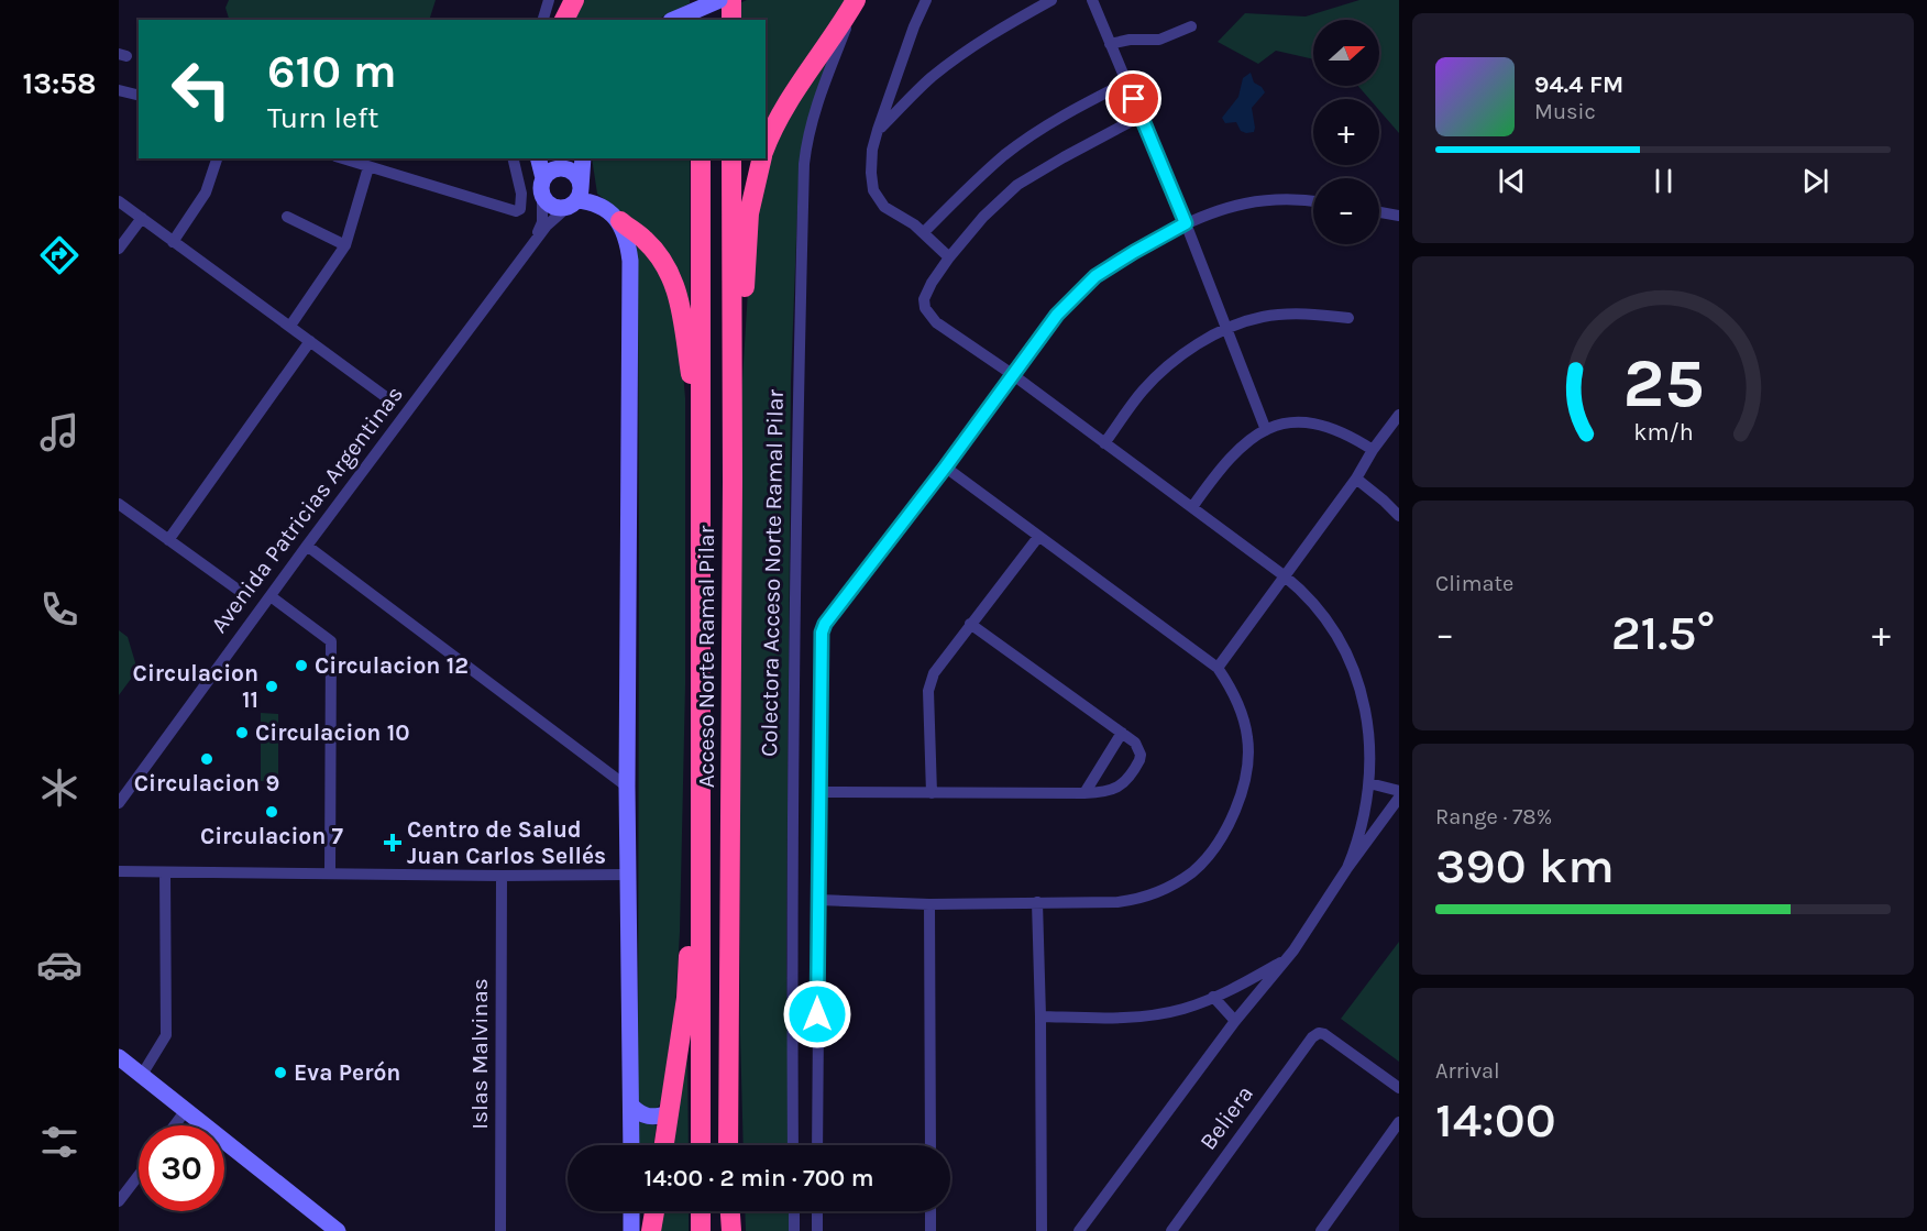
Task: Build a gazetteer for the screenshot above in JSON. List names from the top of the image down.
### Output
{
  "streets": {
    "highway": ["Acceso Norte Ramal Pilar"],
    "street": [
      "Avenida Patricias Argentinas",
      "Colectora Acceso Norte Ramal Pilar",
      "Islas Malvinas",
      "Beliera"
    ]
  },
  "places": {
    "other": [
      "Circulacion 12",
      "Circulacion 11",
      "Circulacion 10",
      "Circulacion 9",
      "Circulacion 7",
      "Eva Perón"
    ],
    "health": ["Centro de Salud Juan Carlos Sellés"]
  },
  "north": "right",
  "page": {
    "tabs": "13:58",
    "map_buttons": ["+", "−"],
    "turn": ["610 m", "Turn left"],
    "song": ["94.4 FM", "Music"],
    "tile": [
      "Climate",
      ["Range · 78%", "390 km"],
      ["Arrival", "14:00"]
    ],
    "heat": ["−", "21.5°", "+"],
    "limit": "30",
    "trip": "14:00 · 2 min · 700 m",
    "gauge": ["25", "km/h"]
  }
}
